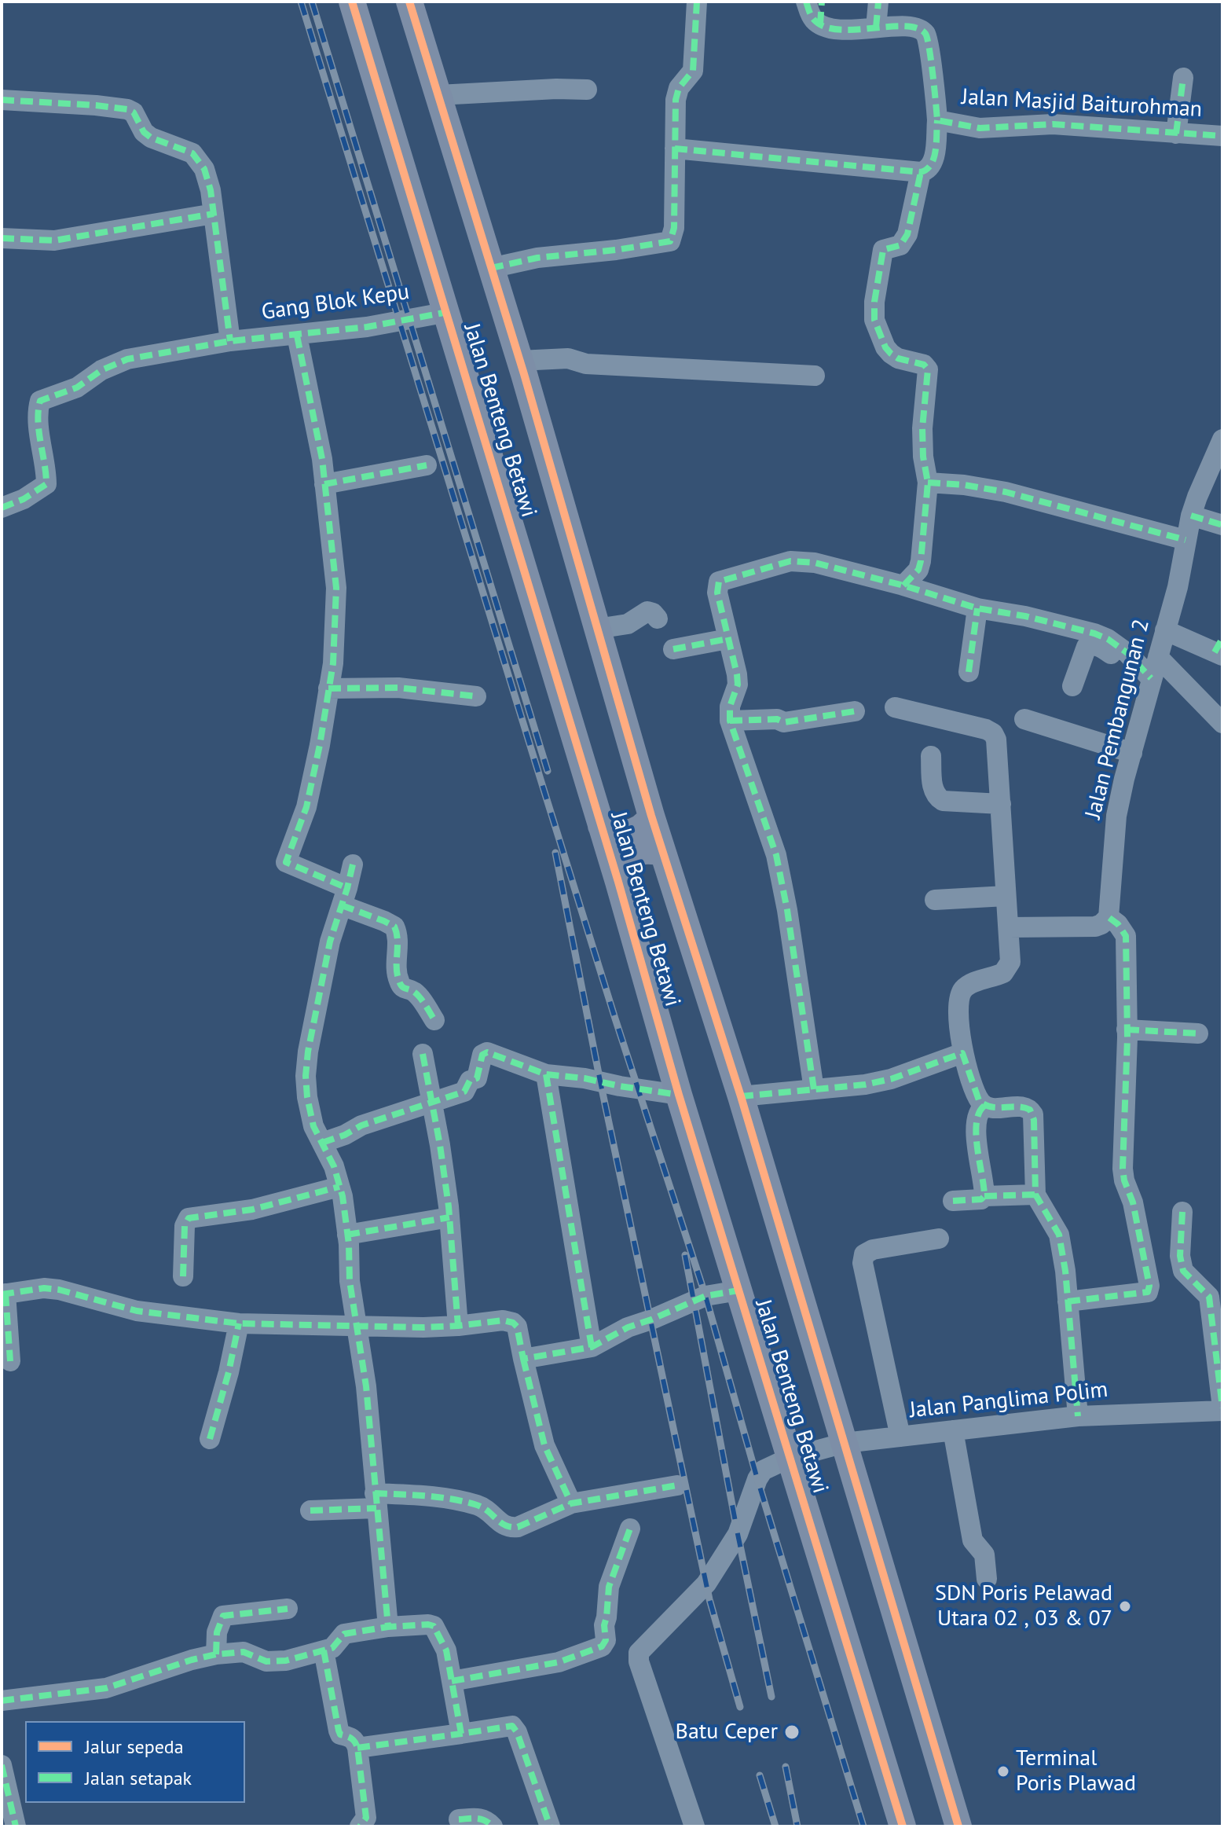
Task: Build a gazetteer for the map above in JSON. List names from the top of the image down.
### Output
{
  "streets": {
    "main road": ["Jalan Benteng Betawi"],
    "street": [
      "Jalan Masjid Baiturohman",
      "Gang Blok Kepu",
      "Jalan Pembangunan 2",
      "Jalan Panglima Polim"
    ]
  },
  "crossings": [
    ["Gang Blok Kepu", "Jalan Benteng Betawi"],
    ["Jalan Benteng Betawi", "Jalan Panglima Polim"]
  ],
  "places": ["SDN Poris Pelawad Utara 02 , 03 & 07", "Batu Ceper", "Terminal Poris Plawad"],
  "legend": ["Jalur sepeda", "Jalan setapak"]
}
